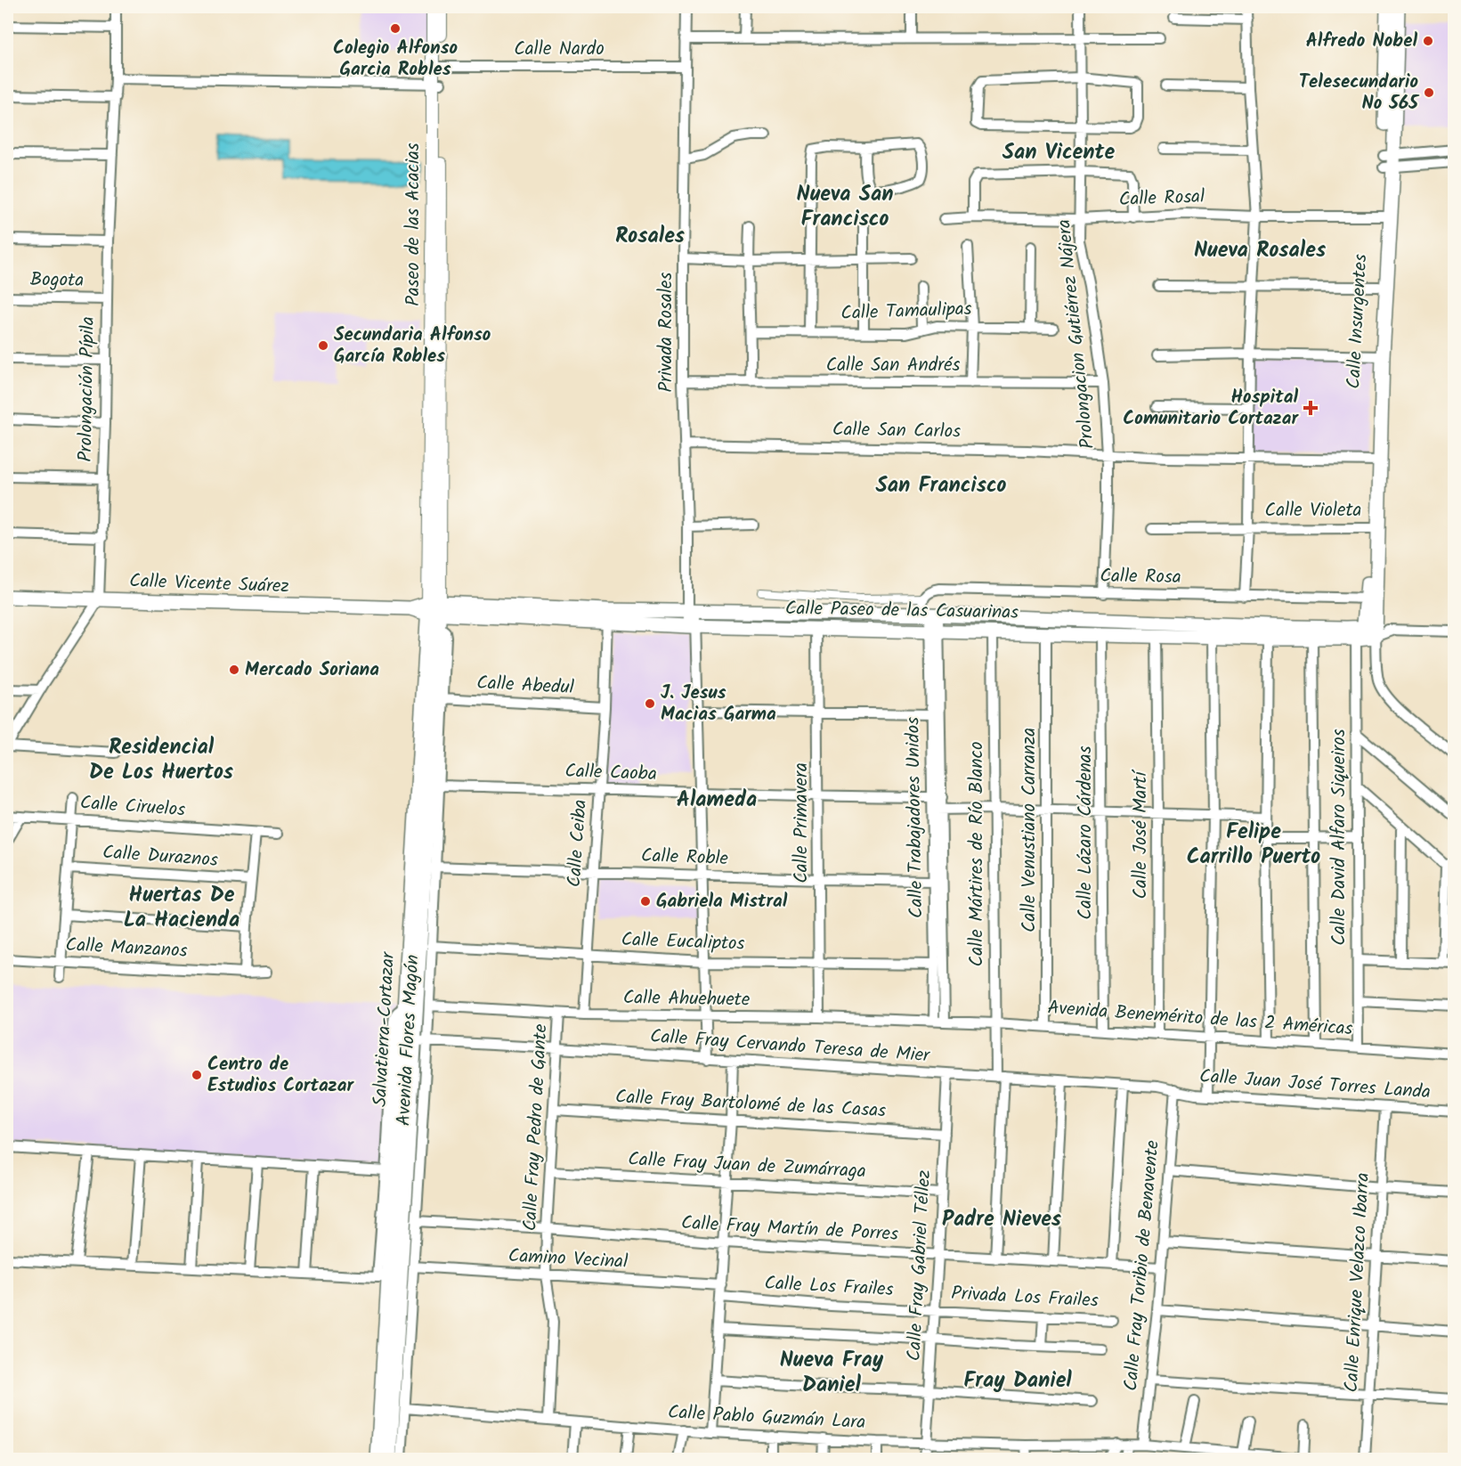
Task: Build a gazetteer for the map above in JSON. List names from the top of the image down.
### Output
{
  "streets": {
    "main road": [
      "Calle Insurgentes",
      "Calle Vicente Suárez",
      "Calle Paseo de las Casuarinas",
      "Salvatierra-Cortazar"
    ],
    "street": [
      "Calle Nardo",
      "Calle Rosal",
      "Paseo de las Acacias",
      "Bogota",
      "Calle Tamaulipas",
      "Privada Rosales",
      "Prolongacion Gutiérrez Nájera",
      "Calle San Andrés",
      "Prolongación Pípila",
      "Calle San Carlos",
      "Calle Violeta",
      "Calle Rosa",
      "Calle Abedul",
      "Calle Caoba",
      "Calle Ciruelos",
      "Calle Trabajadores Unidos",
      "Calle Primavera",
      "Calle Venustiano Carranza",
      "Calle Lázaro Cárdenas",
      "Calle José Martí",
      "Calle David Alfaro Siqueiros",
      "Calle Ceiba",
      "Calle Mártires de Río Blanco",
      "Calle Duraznos",
      "Calle Roble",
      "Calle Eucaliptos",
      "Calle Manzanos",
      "Calle Ahuehuete",
      "Avenida Benemérito de las 2 Américas",
      "Avenida Flores Magón",
      "Calle Fray Cervando Teresa de Mier",
      "Calle Juan José Torres Landa",
      "Calle Fray Bartolomé de las Casas",
      "Calle Fray Pedro de Gante",
      "Calle Fray Juan de Zumárraga",
      "Calle Fray Martín de Porres",
      "Camino Vecinal",
      "Calle Fray Gabriel Téllez",
      "Calle Fray Toribio de Benavente",
      "Calle Enrique Velazco Ibarra",
      "Calle Los Frailes",
      "Privada Los Frailes",
      "Calle Pablo Guzmán Lara"
    ]
  },
  "crossings": [
    ["Calle Nardo", "Paseo de las Acacias"],
    ["Calle Nardo", "Privada Rosales"],
    ["Calle Rosal", "Calle Insurgentes"],
    ["Calle Rosal", "Prolongacion Gutiérrez Nájera"],
    ["Paseo de las Acacias", "Calle Vicente Suárez"],
    ["Paseo de las Acacias", "Calle Paseo de las Casuarinas"],
    ["Paseo de las Acacias", "Salvatierra-Cortazar"],
    ["Paseo de las Acacias", "Avenida Flores Magón"],
    ["Bogota", "Prolongación Pípila"],
    ["Calle Insurgentes", "Calle San Carlos"],
    ["Calle Insurgentes", "Calle Violeta"],
    ["Calle Insurgentes", "Calle Rosa"],
    ["Calle Insurgentes", "Calle Paseo de las Casuarinas"],
    ["Calle Insurgentes", "Calle David Alfaro Siqueiros"],
    ["Privada Rosales", "Calle San Andrés"],
    ["Privada Rosales", "Calle San Carlos"],
    ["Privada Rosales", "Calle Paseo de las Casuarinas"],
    ["Privada Rosales", "Calle Caoba"],
    ["Privada Rosales", "Calle Roble"],
    ["Privada Rosales", "Calle Eucaliptos"],
    ["Privada Rosales", "Calle Ahuehuete"],
    ["Privada Rosales", "Calle Fray Cervando Teresa de Mier"],
    ["Prolongacion Gutiérrez Nájera", "Calle San Andrés"],
    ["Prolongacion Gutiérrez Nájera", "Calle San Carlos"],
    ["Prolongacion Gutiérrez Nájera", "Calle Rosa"],
    ["Prolongación Pípila", "Calle Vicente Suárez"],
    ["Calle Rosa", "Calle Paseo de las Casuarinas"],
    ["Calle Rosa", "Calle Trabajadores Unidos"],
    ["Calle Vicente Suárez", "Calle Paseo de las Casuarinas"],
    ["Calle Vicente Suárez", "Salvatierra-Cortazar"],
    ["Calle Vicente Suárez", "Avenida Flores Magón"],
    ["Calle Paseo de las Casuarinas", "Calle Trabajadores Unidos"],
    ["Calle Paseo de las Casuarinas", "Calle Primavera"],
    ["Calle Paseo de las Casuarinas", "Calle Venustiano Carranza"],
    ["Calle Paseo de las Casuarinas", "Calle Lázaro Cárdenas"],
    ["Calle Paseo de las Casuarinas", "Calle José Martí"],
    ["Calle Paseo de las Casuarinas", "Calle David Alfaro Siqueiros"],
    ["Calle Paseo de las Casuarinas", "Calle Ceiba"],
    ["Calle Paseo de las Casuarinas", "Calle Mártires de Río Blanco"],
    ["Calle Paseo de las Casuarinas", "Salvatierra-Cortazar"],
    ["Calle Paseo de las Casuarinas", "Avenida Flores Magón"],
    ["Calle Abedul", "Calle Ceiba"],
    ["Calle Abedul", "Avenida Flores Magón"],
    ["Calle Caoba", "Calle Trabajadores Unidos"],
    ["Calle Caoba", "Calle Primavera"],
    ["Calle Caoba", "Calle Ceiba"],
    ["Calle Caoba", "Avenida Flores Magón"],
    ["Calle Trabajadores Unidos", "Calle Roble"],
    ["Calle Trabajadores Unidos", "Calle Eucaliptos"],
    ["Calle Trabajadores Unidos", "Calle Ahuehuete"],
    ["Calle Trabajadores Unidos", "Avenida Benemérito de las 2 Américas"],
    ["Calle Primavera", "Calle Roble"],
    ["Calle Primavera", "Calle Eucaliptos"],
    ["Calle Primavera", "Calle Ahuehuete"],
    ["Calle Venustiano Carranza", "Avenida Benemérito de las 2 Américas"],
    ["Calle Lázaro Cárdenas", "Avenida Benemérito de las 2 Américas"],
    ["Calle José Martí", "Avenida Benemérito de las 2 Américas"],
    ["Calle David Alfaro Siqueiros", "Avenida Benemérito de las 2 Américas"],
    ["Calle Ceiba", "Calle Roble"],
    ["Calle Ceiba", "Calle Eucaliptos"],
    ["Calle Ceiba", "Calle Ahuehuete"],
    ["Calle Mártires de Río Blanco", "Avenida Benemérito de las 2 Américas"],
    ["Calle Mártires de Río Blanco", "Calle Fray Cervando Teresa de Mier"],
    ["Calle Mártires de Río Blanco", "Calle Fray Martín de Porres"],
    ["Calle Roble", "Avenida Flores Magón"],
    ["Calle Eucaliptos", "Avenida Flores Magón"],
    ["Calle Ahuehuete", "Avenida Benemérito de las 2 Américas"],
    ["Calle Ahuehuete", "Salvatierra-Cortazar"],
    ["Calle Ahuehuete", "Avenida Flores Magón"],
    ["Calle Ahuehuete", "Calle Fray Pedro de Gante"],
    ["Salvatierra-Cortazar", "Avenida Flores Magón"],
    ["Salvatierra-Cortazar", "Calle Fray Cervando Teresa de Mier"],
    ["Avenida Flores Magón", "Calle Fray Cervando Teresa de Mier"],
    ["Avenida Flores Magón", "Calle Fray Martín de Porres"],
    ["Avenida Flores Magón", "Camino Vecinal"],
    ["Avenida Flores Magón", "Calle Pablo Guzmán Lara"],
    ["Calle Fray Cervando Teresa de Mier", "Calle Juan José Torres Landa"],
    ["Calle Fray Cervando Teresa de Mier", "Calle Fray Pedro de Gante"],
    ["Calle Fray Cervando Teresa de Mier", "Calle Fray Gabriel Téllez"],
    ["Calle Fray Cervando Teresa de Mier", "Calle Fray Toribio de Benavente"],
    ["Calle Juan José Torres Landa", "Calle Fray Toribio de Benavente"],
    ["Calle Juan José Torres Landa", "Calle Enrique Velazco Ibarra"],
    ["Calle Fray Bartolomé de las Casas", "Calle Fray Pedro de Gante"],
    ["Calle Fray Bartolomé de las Casas", "Calle Fray Gabriel Téllez"],
    ["Calle Fray Pedro de Gante", "Calle Fray Juan de Zumárraga"],
    ["Calle Fray Pedro de Gante", "Calle Fray Martín de Porres"],
    ["Calle Fray Pedro de Gante", "Camino Vecinal"],
    ["Calle Fray Pedro de Gante", "Calle Pablo Guzmán Lara"],
    ["Calle Fray Juan de Zumárraga", "Calle Fray Gabriel Téllez"],
    ["Calle Fray Martín de Porres", "Calle Fray Gabriel Téllez"],
    ["Calle Fray Martín de Porres", "Calle Fray Toribio de Benavente"],
    ["Calle Fray Gabriel Téllez", "Calle Los Frailes"],
    ["Calle Fray Gabriel Téllez", "Privada Los Frailes"],
    ["Calle Fray Gabriel Téllez", "Calle Pablo Guzmán Lara"],
    ["Calle Fray Toribio de Benavente", "Calle Pablo Guzmán Lara"],
    ["Calle Los Frailes", "Privada Los Frailes"]
  ],
  "districts": [
    "San Vicente",
    "Nueva San Francisco",
    "Rosales",
    "Nueva Rosales",
    "San Francisco",
    "Residencial De Los Huertos",
    "Alameda",
    "Felipe Carrillo Puerto",
    "Huertas De La Hacienda",
    "Padre Nieves",
    "Nueva Fray Daniel",
    "Fray Daniel"
  ],
  "places": {
    "other": [
      "Colegio Alfonso Garcia Robles",
      "Alfredo Nobel",
      "Telesecundario No 565",
      "Secundaria Alfonso García Robles",
      "Mercado Soriana",
      "J. Jesus Macias Garma",
      "Gabriela Mistral",
      "Centro de Estudios Cortazar"
    ],
    "health": ["Hospital Comunitario Cortazar"]
  }
}
